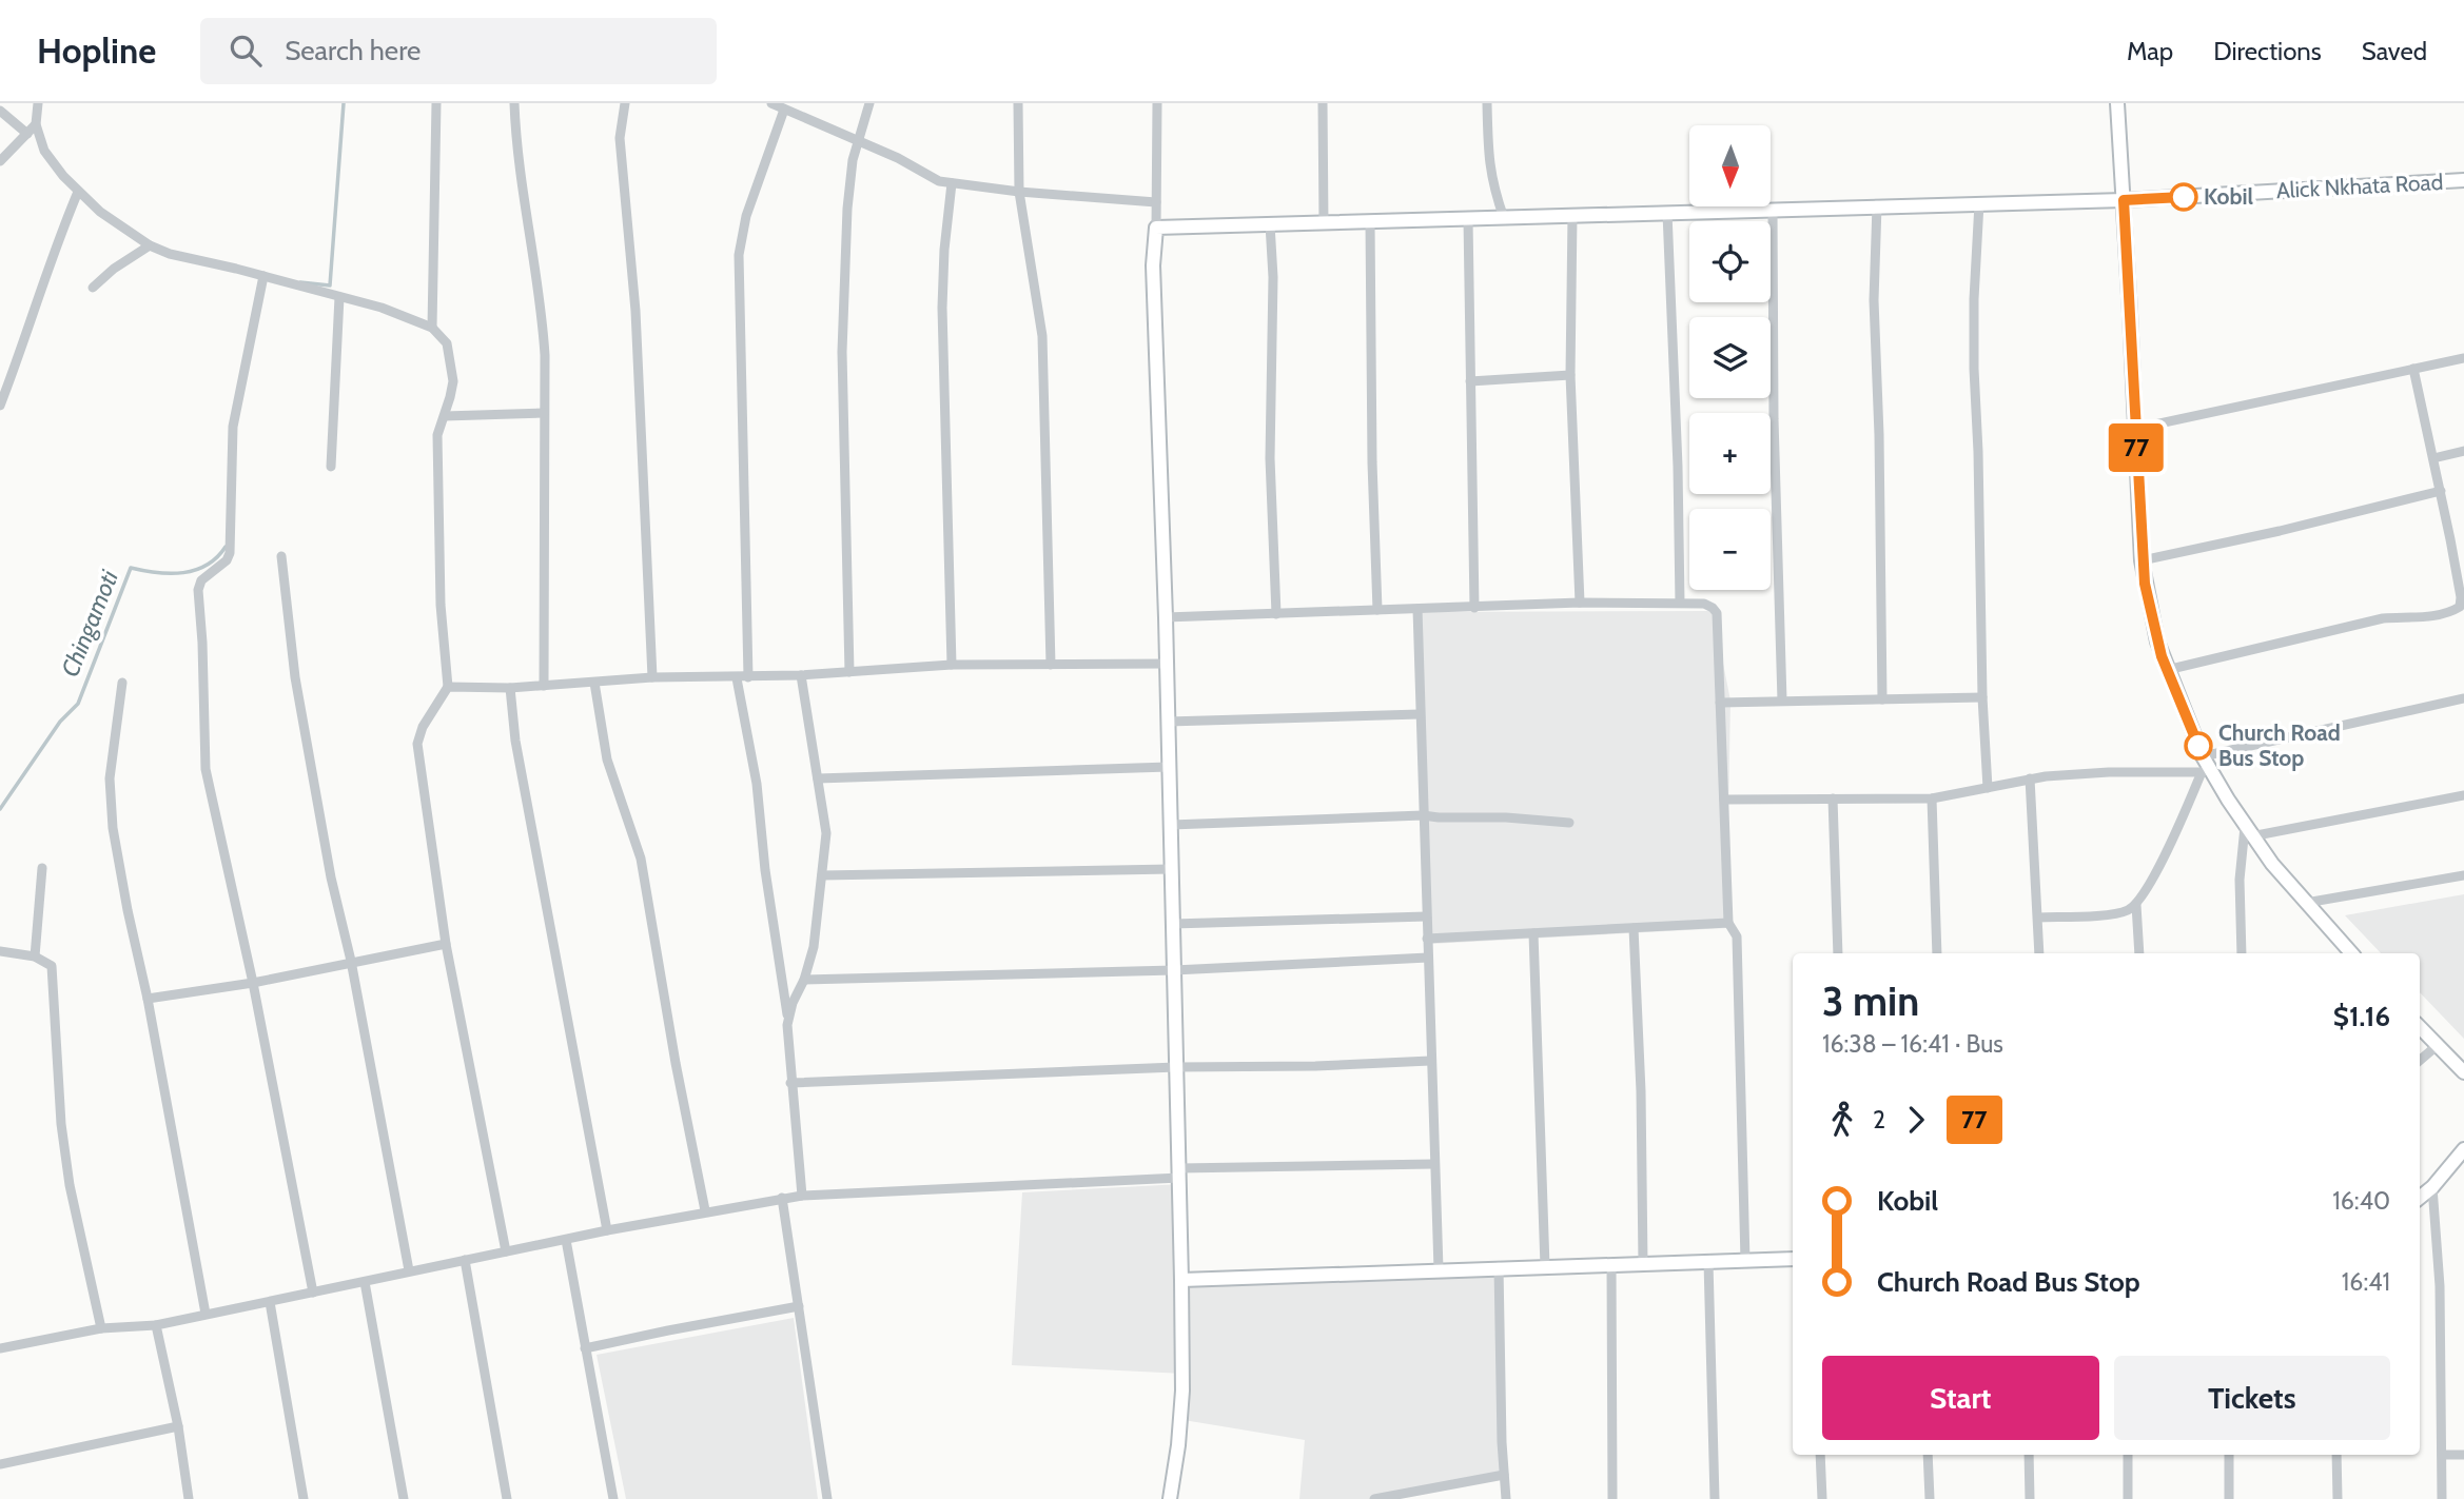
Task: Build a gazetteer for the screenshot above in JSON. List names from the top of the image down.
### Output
{
  "streets": {
    "main road": ["Alick Nkhata Road"]
  },
  "water": ["Chingamoti"],
  "places": ["Kobil", "Church Road Bus Stop"],
  "lines": ["bus line 77"],
  "north": "bottom",
  "page": {
    "header": "Hopline",
    "search": "Search here",
    "nav": ["Map", "Directions", "Saved"],
    "on_map": "77",
    "map_buttons": ["+", "−"],
    "heading": ["3 min", "16:38 – 16:41 · Bus", "$1.16"],
    "legs": ["2", "77"],
    "list": [
      {
        "name": "Kobil",
        "value": "16:40"
      },
      {
        "name": "Church Road Bus Stop",
        "value": "16:41"
      }
    ],
    "buttons": ["Start", "Tickets"]
  }
}
